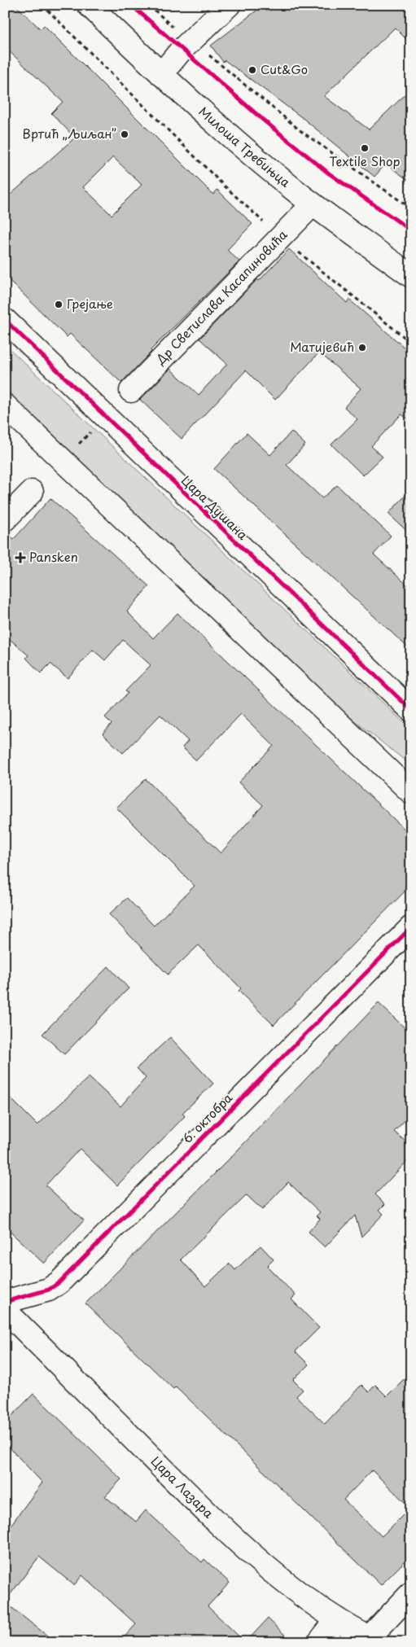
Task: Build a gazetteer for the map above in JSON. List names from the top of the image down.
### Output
{
  "streets": {
    "street": [
      "Милоша Требињца",
      "Др Светислава Касапиновића",
      "Цара Душана",
      "6. октобра",
      "Цара Лазара"
    ]
  },
  "crossings": [
    ["Милоша Требињца", "Др Светислава Касапиновића"]
  ],
  "places": {
    "other": [
      "Cut&Go",
      "Вртић „Љиљан”",
      "Textile Shop",
      "Грејање",
      "Матијевић"
    ],
    "health": ["Pansken"]
  }
}
